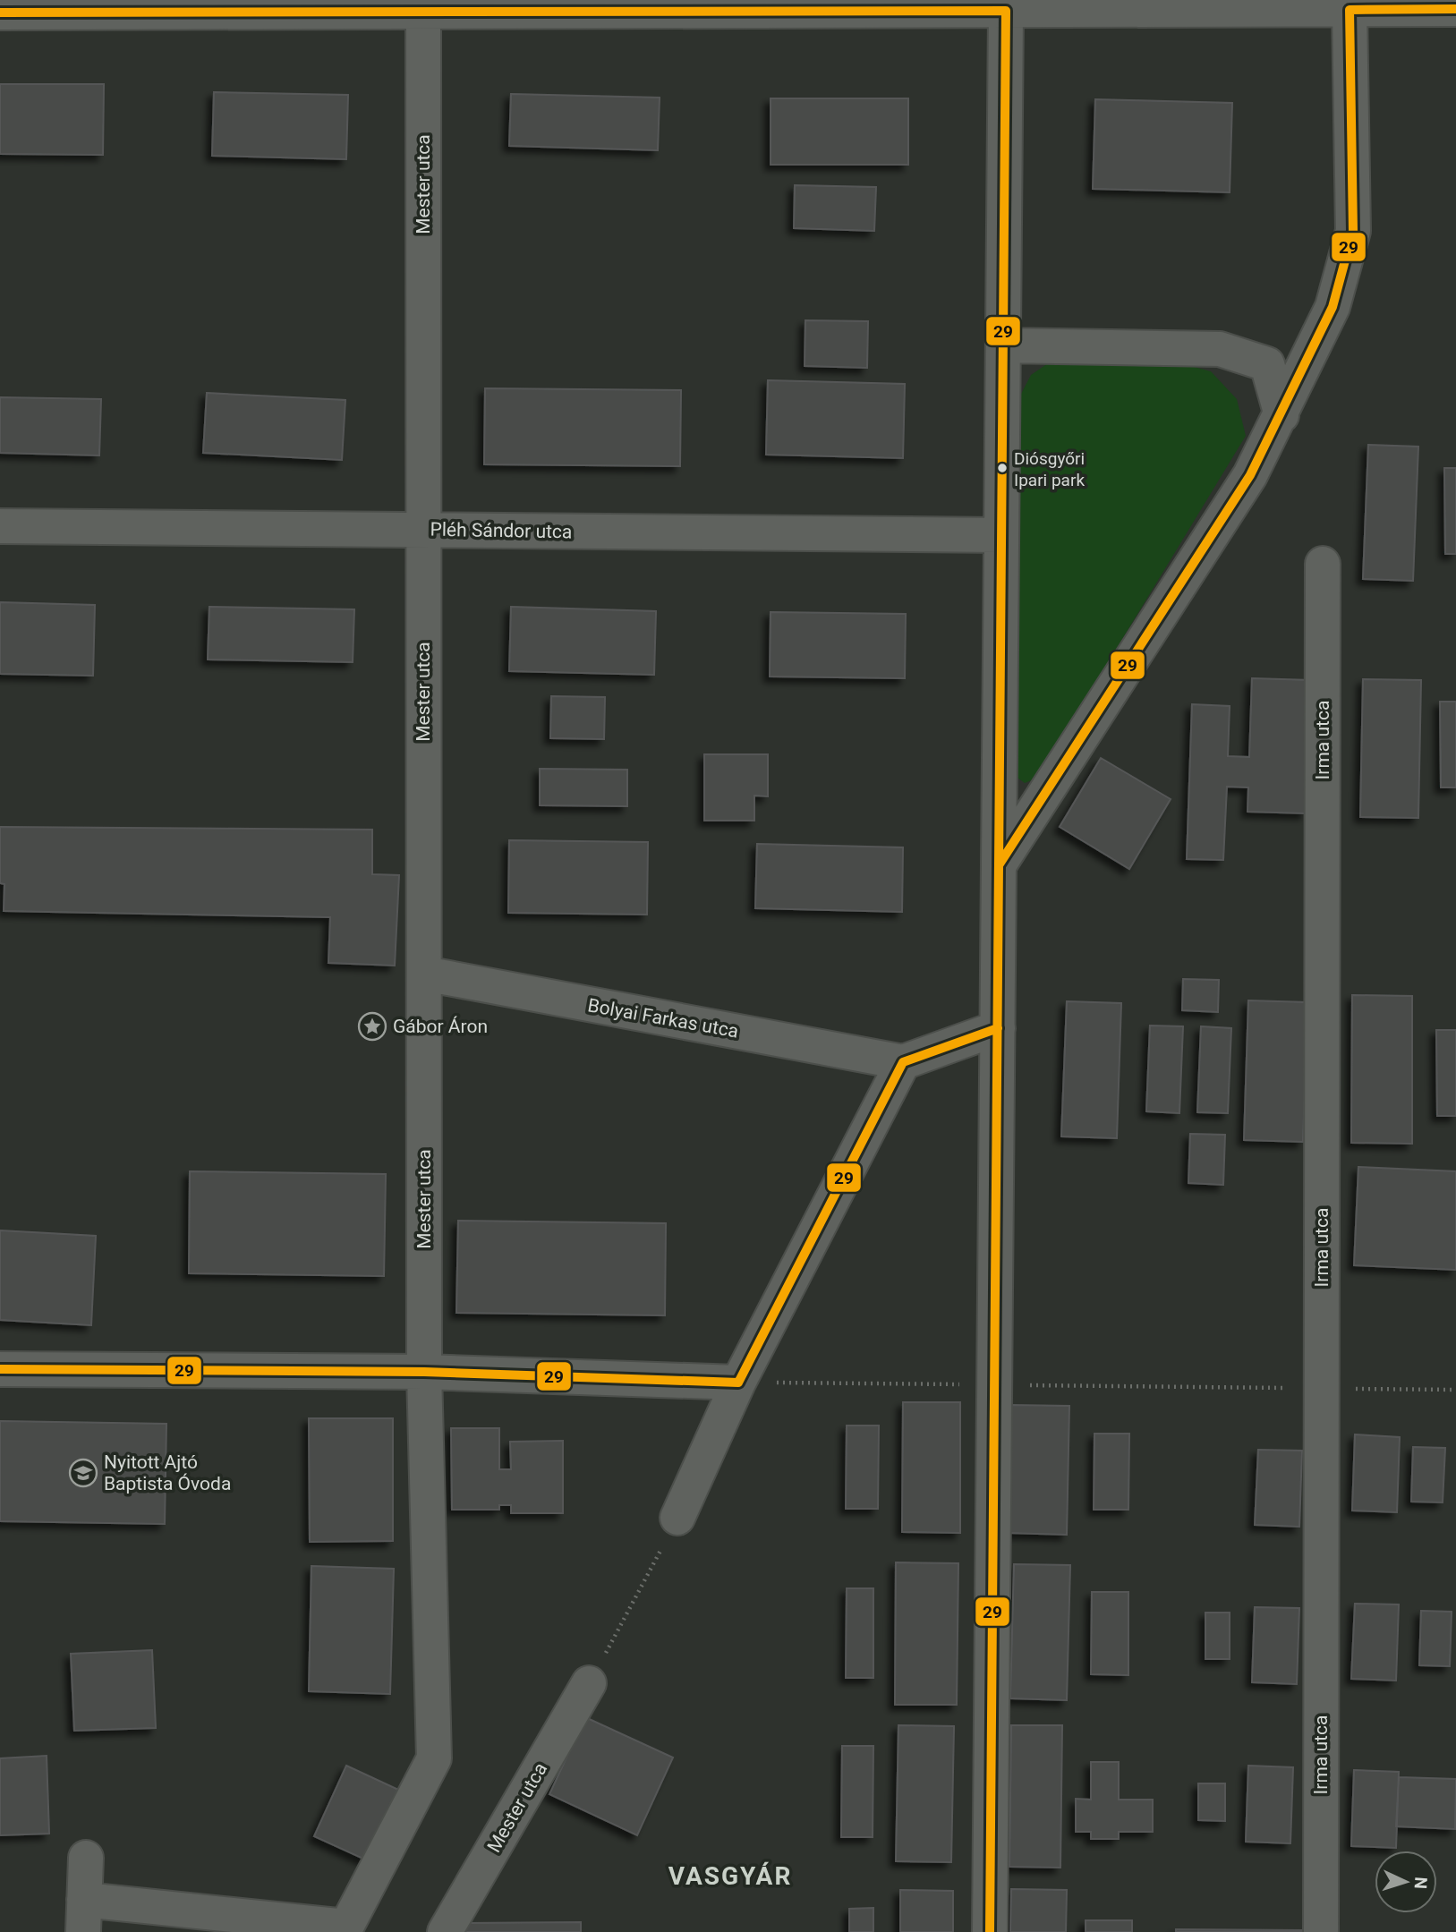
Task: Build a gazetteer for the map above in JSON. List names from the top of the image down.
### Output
{
  "streets": {
    "street": [
      "Mester utca",
      "Pléh Sándor utca",
      "Irma utca",
      "Bolyai Farkas utca"
    ]
  },
  "crossings": [
    ["Mester utca", "Pléh Sándor utca"],
    ["Mester utca", "Bolyai Farkas utca"]
  ],
  "districts": ["VASGYÁR"],
  "places": {
    "other": ["Diósgyőri Ipari park"],
    "place": ["Gábor Áron"],
    "school or university": ["Nyitott Ajtó Baptista Óvoda"]
  },
  "lines": ["transit line 29"],
  "north": "right"
}
